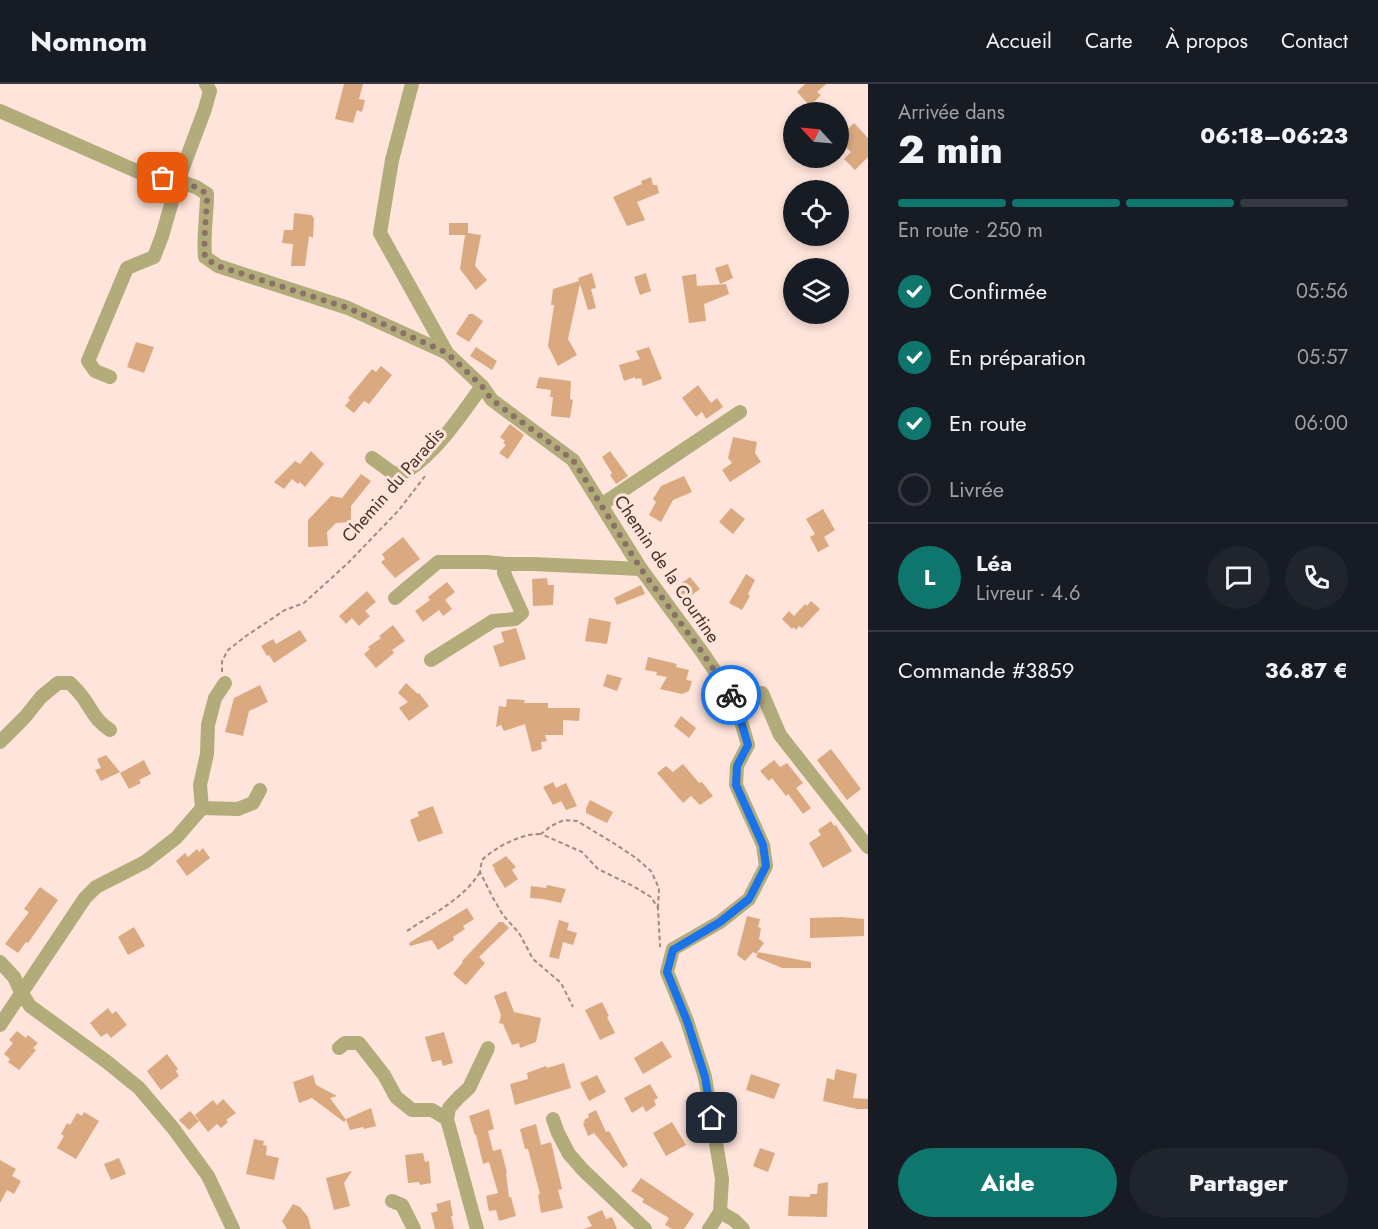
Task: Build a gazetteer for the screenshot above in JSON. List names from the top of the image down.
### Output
{
  "streets": {
    "street": ["Chemin de la Courtine"],
    "path": ["Chemin du Paradis"]
  },
  "north": "top left",
  "page": {
    "header": "Nomnom",
    "nav": [
      "Accueil",
      "Carte",
      "À propos",
      "Contact"
    ],
    "heading": ["2 min", "Arrivée dans", "06:18–06:23"],
    "panel": [
      "Léa",
      "Livreur · 4.6",
      "Commande #3859",
      "36.87 €"
    ],
    "bar": "En route · 250 m",
    "list": [
      ["Confirmée", "05:56"],
      ["En préparation", "05:57"],
      ["En route", "06:00"],
      "Livrée"
    ],
    "round": "L",
    "buttons": ["Aide", "Partager"]
  }
}
